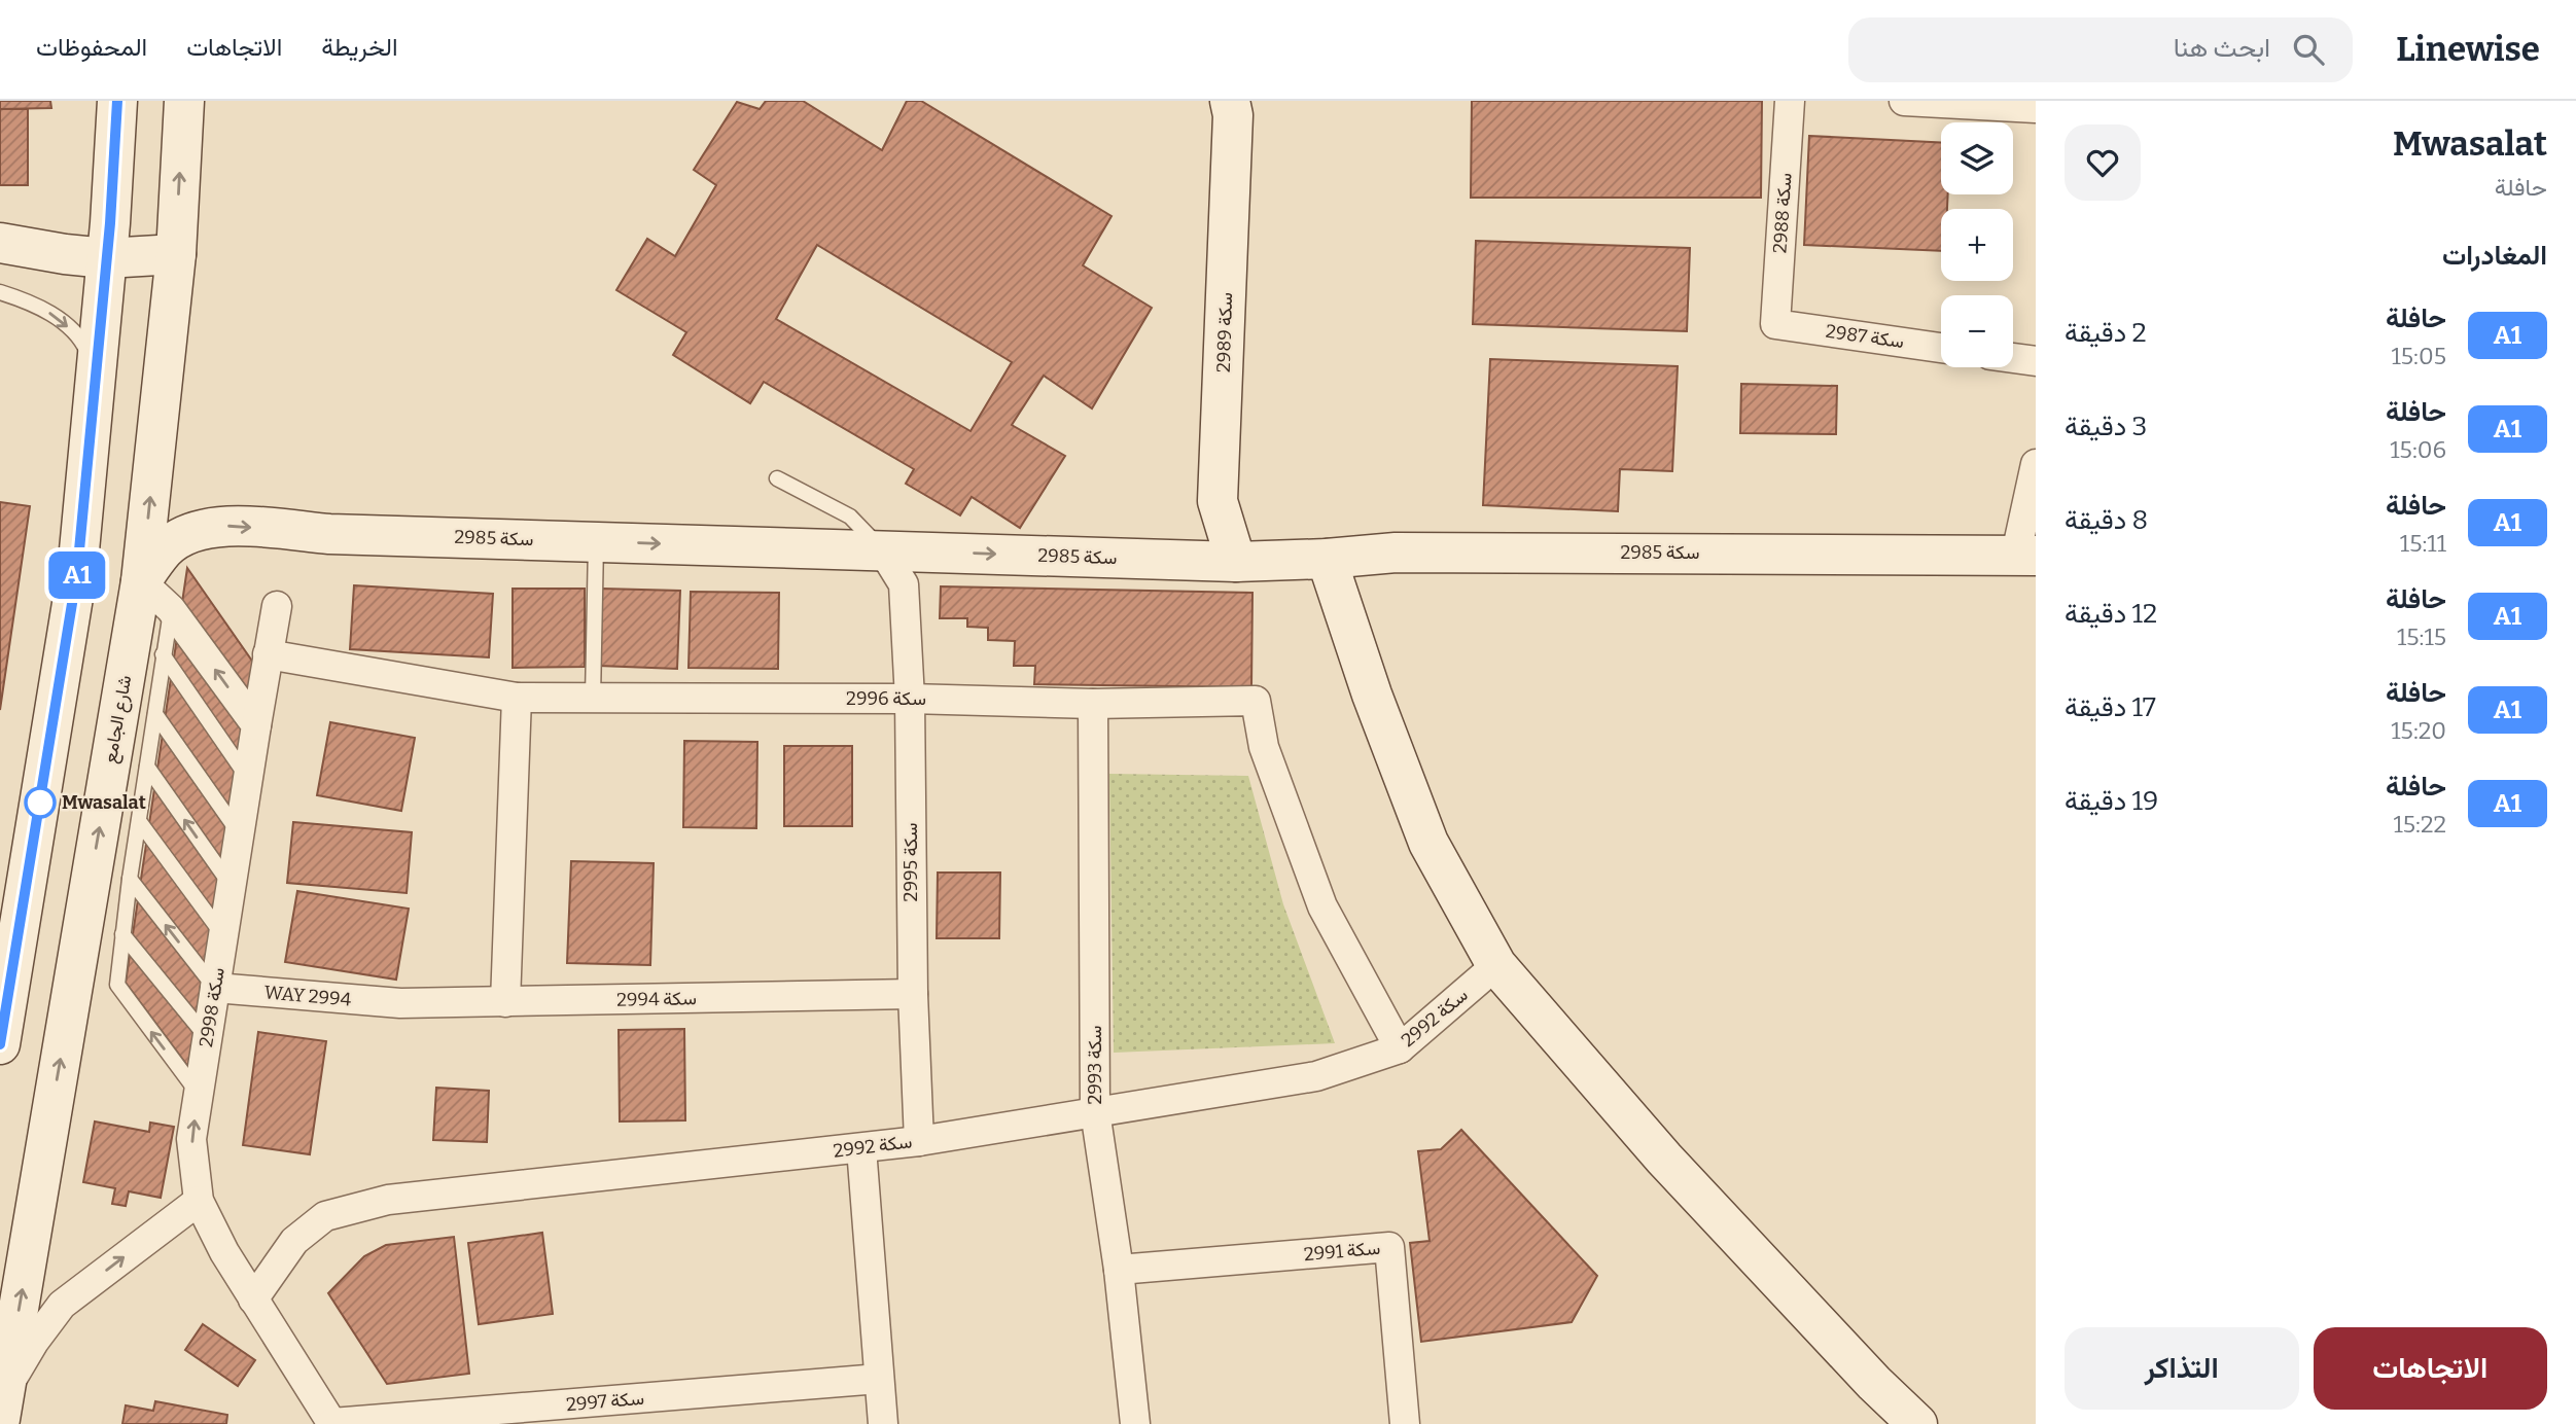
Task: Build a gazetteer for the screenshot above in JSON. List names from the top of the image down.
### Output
{
  "streets": {
    "street": [
      "سكة 2988",
      "سكة 2989",
      "سكة 2987",
      "سكة 2985",
      "سكة 2996",
      "شارع الجامع",
      "سكة 2995",
      "WAY 2994",
      "سكة 2994",
      "سكة 2998",
      "سكة 2992",
      "سكة 2993",
      "سكة 2991",
      "سكة 2997"
    ]
  },
  "crossings": [
    ["سكة 2988", "سكة 2987"],
    ["سكة 2989", "سكة 2985"],
    ["سكة 2985", "شارع الجامع"],
    ["سكة 2985", "سكة 2995"],
    ["سكة 2996", "سكة 2995"],
    ["سكة 2996", "سكة 2998"],
    ["سكة 2996", "سكة 2992"],
    ["سكة 2996", "سكة 2993"],
    ["سكة 2995", "سكة 2994"],
    ["سكة 2995", "سكة 2992"],
    ["WAY 2994", "سكة 2994"],
    ["WAY 2994", "سكة 2998"],
    ["سكة 2998", "سكة 2997"],
    ["سكة 2992", "سكة 2993"],
    ["سكة 2992", "سكة 2997"],
    ["سكة 2993", "سكة 2991"]
  ],
  "one_way": ["سكة 2985"],
  "places": ["Mwasalat"],
  "lines": ["bus line A1"],
  "page": {
    "header": "Linewise",
    "search": "ابحث هنا",
    "nav": ["الخريطة", "الاتجاهات", "المحفوظات"],
    "heading": [
      ["Mwasalat", "حافلة"],
      "المغادرات"
    ],
    "on_map": "A1",
    "map_buttons": ["+", "−"],
    "list": [
      {
        "mark": "A1",
        "name": "حافلة",
        "note": "15:05",
        "value": "2 دقيقة"
      },
      {
        "mark": "A1",
        "name": "حافلة",
        "note": "15:06",
        "value": "3 دقيقة"
      },
      {
        "mark": "A1",
        "name": "حافلة",
        "note": "15:11",
        "value": "8 دقيقة"
      },
      {
        "mark": "A1",
        "name": "حافلة",
        "note": "15:15",
        "value": "12 دقيقة"
      },
      {
        "mark": "A1",
        "name": "حافلة",
        "note": "15:20",
        "value": "17 دقيقة"
      },
      {
        "mark": "A1",
        "name": "حافلة",
        "note": "15:22",
        "value": "19 دقيقة"
      }
    ],
    "buttons": ["الاتجاهات", "التذاكر"]
  }
}
